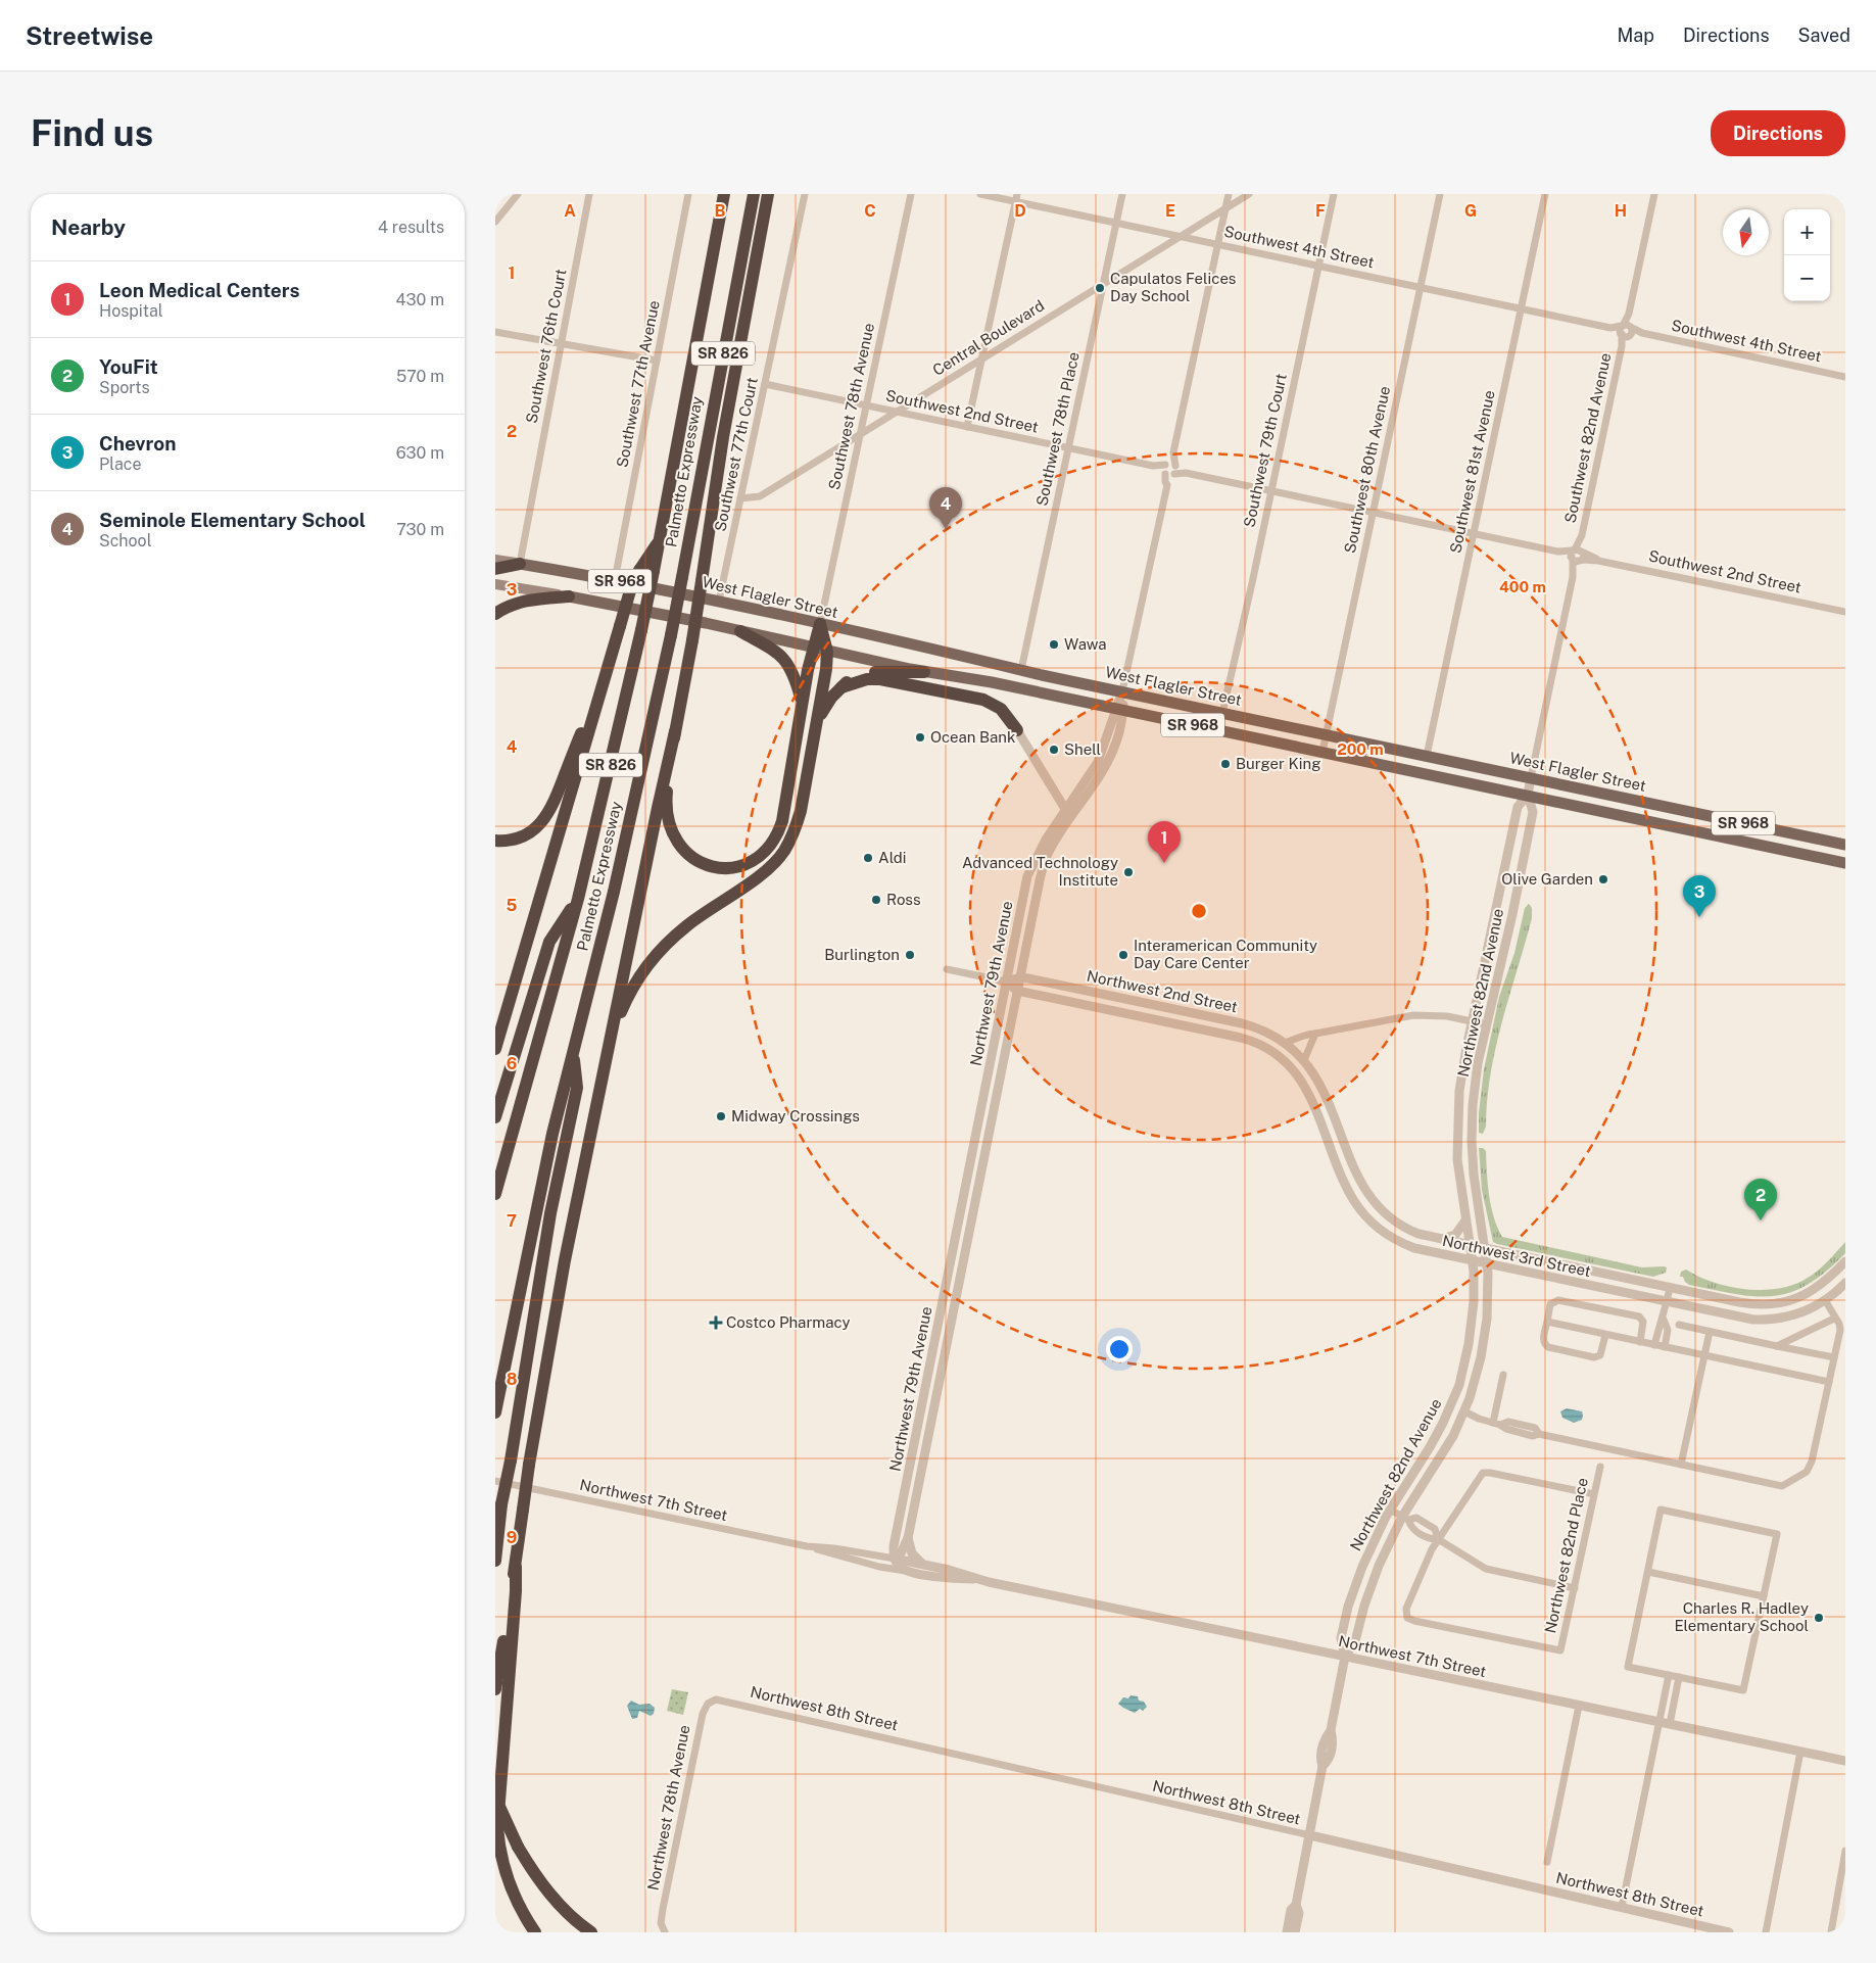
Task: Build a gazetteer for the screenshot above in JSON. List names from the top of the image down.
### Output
{
  "streets": {
    "highway": ["SR 826", "Palmetto Expressway"],
    "main road": ["SR 968", "West Flagler Street"],
    "street": [
      "Southwest 4th Street",
      "Central Boulevard",
      "Southwest 76th Court",
      "Southwest 77th Avenue",
      "Southwest 78th Avenue",
      "Southwest 2nd Street",
      "Southwest 78th Place",
      "Southwest 82nd Avenue",
      "Southwest 79th Court",
      "Southwest 77th Court",
      "Southwest 80th Avenue",
      "Southwest 81st Avenue",
      "Northwest 79th Avenue",
      "Northwest 2nd Street",
      "Northwest 82nd Avenue",
      "Northwest 3rd Street",
      "Northwest 7th Street",
      "Northwest 82nd Place",
      "Northwest 8th Street",
      "Northwest 78th Avenue"
    ]
  },
  "crossings": [
    ["Southwest 4th Street", "Central Boulevard"],
    ["Southwest 4th Street", "Southwest 78th Place"],
    ["Southwest 4th Street", "Southwest 82nd Avenue"],
    ["Southwest 4th Street", "Southwest 79th Court"],
    ["Southwest 4th Street", "Southwest 80th Avenue"],
    ["Southwest 4th Street", "Southwest 81st Avenue"],
    ["Central Boulevard", "Southwest 78th Avenue"],
    ["Central Boulevard", "Southwest 2nd Street"],
    ["Central Boulevard", "Southwest 78th Place"],
    ["Central Boulevard", "Southwest 77th Court"],
    ["Southwest 76th Court", "West Flagler Street"],
    ["Southwest 77th Avenue", "West Flagler Street"],
    ["Southwest 78th Avenue", "Southwest 2nd Street"],
    ["Southwest 78th Avenue", "West Flagler Street"],
    ["Southwest 2nd Street", "Southwest 78th Place"],
    ["Southwest 2nd Street", "Southwest 82nd Avenue"],
    ["Southwest 2nd Street", "Southwest 79th Court"],
    ["Southwest 2nd Street", "Southwest 77th Court"],
    ["Southwest 2nd Street", "Southwest 80th Avenue"],
    ["Southwest 2nd Street", "Southwest 81st Avenue"],
    ["Southwest 78th Place", "West Flagler Street"],
    ["Southwest 82nd Avenue", "West Flagler Street"],
    ["Southwest 82nd Avenue", "Northwest 82nd Avenue"],
    ["Southwest 79th Court", "West Flagler Street"],
    ["Southwest 77th Court", "West Flagler Street"],
    ["Southwest 80th Avenue", "SR 968"],
    ["Southwest 80th Avenue", "West Flagler Street"],
    ["Southwest 81st Avenue", "West Flagler Street"],
    ["SR 968", "Northwest 79th Avenue"],
    ["SR 968", "Northwest 82nd Avenue"],
    ["West Flagler Street", "Northwest 79th Avenue"],
    ["West Flagler Street", "Northwest 82nd Avenue"],
    ["Northwest 79th Avenue", "Northwest 2nd Street"],
    ["Northwest 79th Avenue", "Northwest 7th Street"],
    ["Northwest 2nd Street", "Northwest 3rd Street"],
    ["Northwest 82nd Avenue", "Northwest 3rd Street"],
    ["Northwest 82nd Avenue", "Northwest 7th Street"],
    ["Northwest 82nd Avenue", "Northwest 8th Street"],
    ["Northwest 8th Street", "Northwest 78th Avenue"]
  ],
  "places": {
    "other": [
      "Capulatos Felices Day School",
      "Wawa",
      "Ocean Bank",
      "Shell",
      "Burger King",
      "Aldi",
      "Advanced Technology Institute",
      "Olive Garden",
      "Ross",
      "Burlington",
      "Interamerican Community Day Care Center",
      "Midway Crossings",
      "Charles R. Hadley Elementary School"
    ],
    "health": ["Costco Pharmacy"]
  },
  "north": "bottom",
  "page": {
    "header": "Streetwise",
    "nav": ["Map", "Directions", "Saved"],
    "buttons": "Directions",
    "title": "Find us",
    "heading": ["Nearby", "4 results"],
    "map_buttons": ["+", "−"],
    "list": [
      {
        "mark": "1",
        "name": "Leon Medical Centers",
        "note": "Hospital",
        "value": "430 m"
      },
      {
        "mark": "2",
        "name": "YouFit",
        "note": "Sports",
        "value": "570 m"
      },
      {
        "mark": "3",
        "name": "Chevron",
        "note": "Place",
        "value": "630 m"
      },
      {
        "mark": "4",
        "name": "Seminole Elementary School",
        "note": "School",
        "value": "730 m"
      }
    ],
    "pins": [
      "4",
      "1",
      "3",
      "2"
    ]
  },
  "grid": {
    "columns": [
      "A",
      "B",
      "C",
      "D",
      "E",
      "F",
      "G",
      "H"
    ],
    "rows": [
      "1",
      "2",
      "3",
      "4",
      "5",
      "6",
      "7",
      "8",
      "9"
    ]
  },
  "rings": ["400 m", "200 m"]
}
